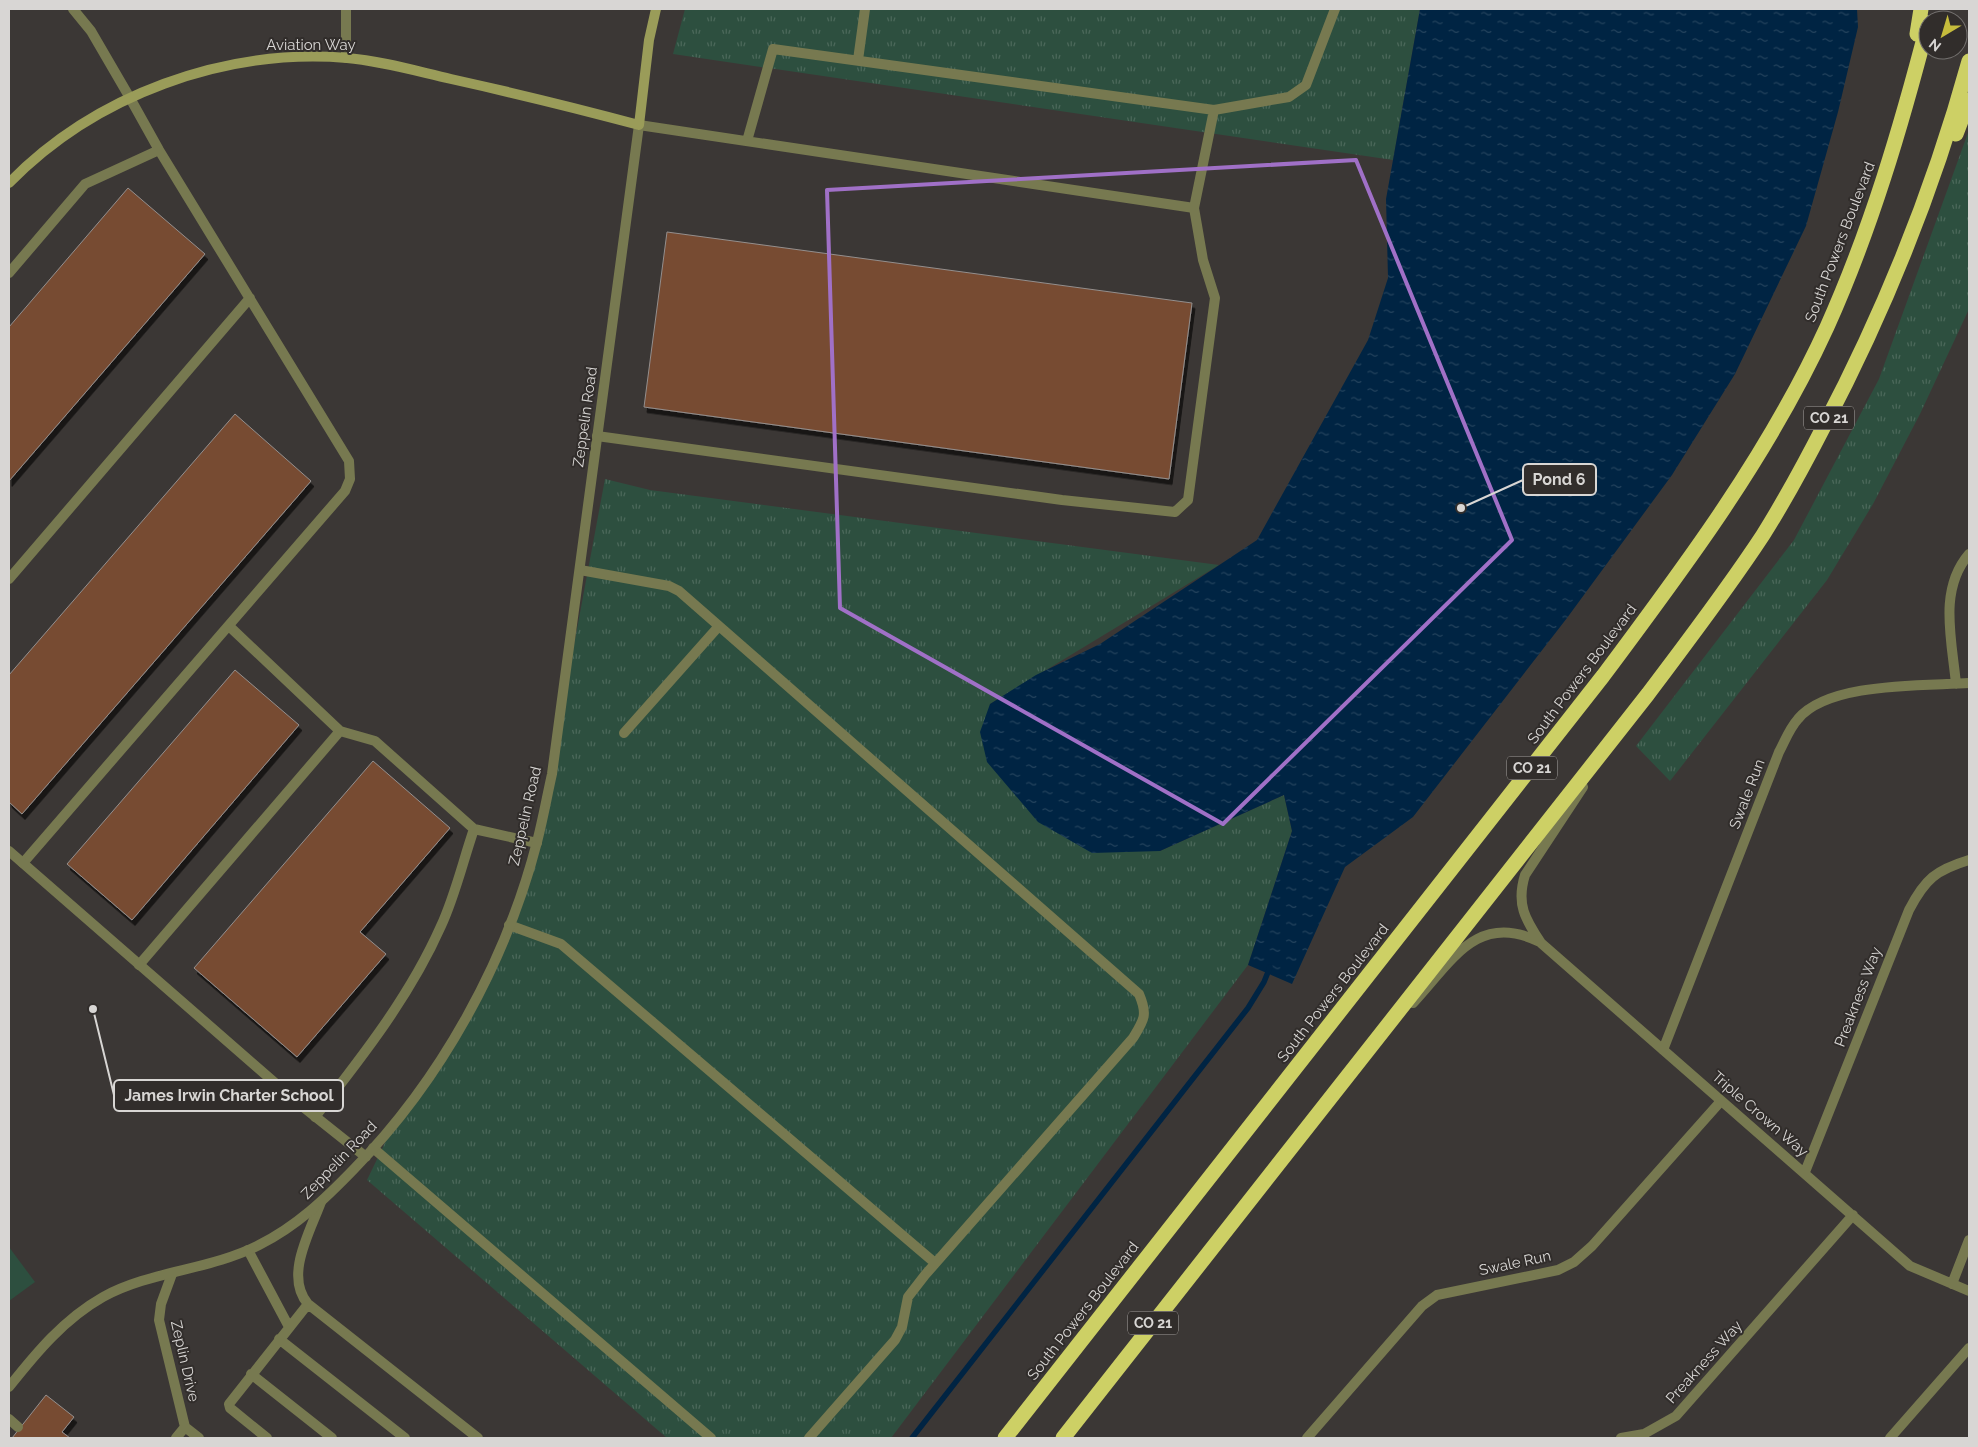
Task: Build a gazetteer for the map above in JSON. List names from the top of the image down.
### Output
{
  "streets": {
    "highway": ["South Powers Boulevard", "CO 21"],
    "street": [
      "Aviation Way",
      "Zeppelin Road",
      "Swale Run",
      "Preakness Way",
      "Triple Crown Way",
      "Zeplin Drive"
    ]
  },
  "crossings": [
    ["Aviation Way", "Zeppelin Road"],
    ["Zeppelin Road", "Zeplin Drive"],
    ["CO 21", "Triple Crown Way"],
    ["Swale Run", "Triple Crown Way"],
    ["Preakness Way", "Triple Crown Way"]
  ],
  "places": ["Pond 6", "James Irwin Charter School"],
  "north": "bottom left"
}
